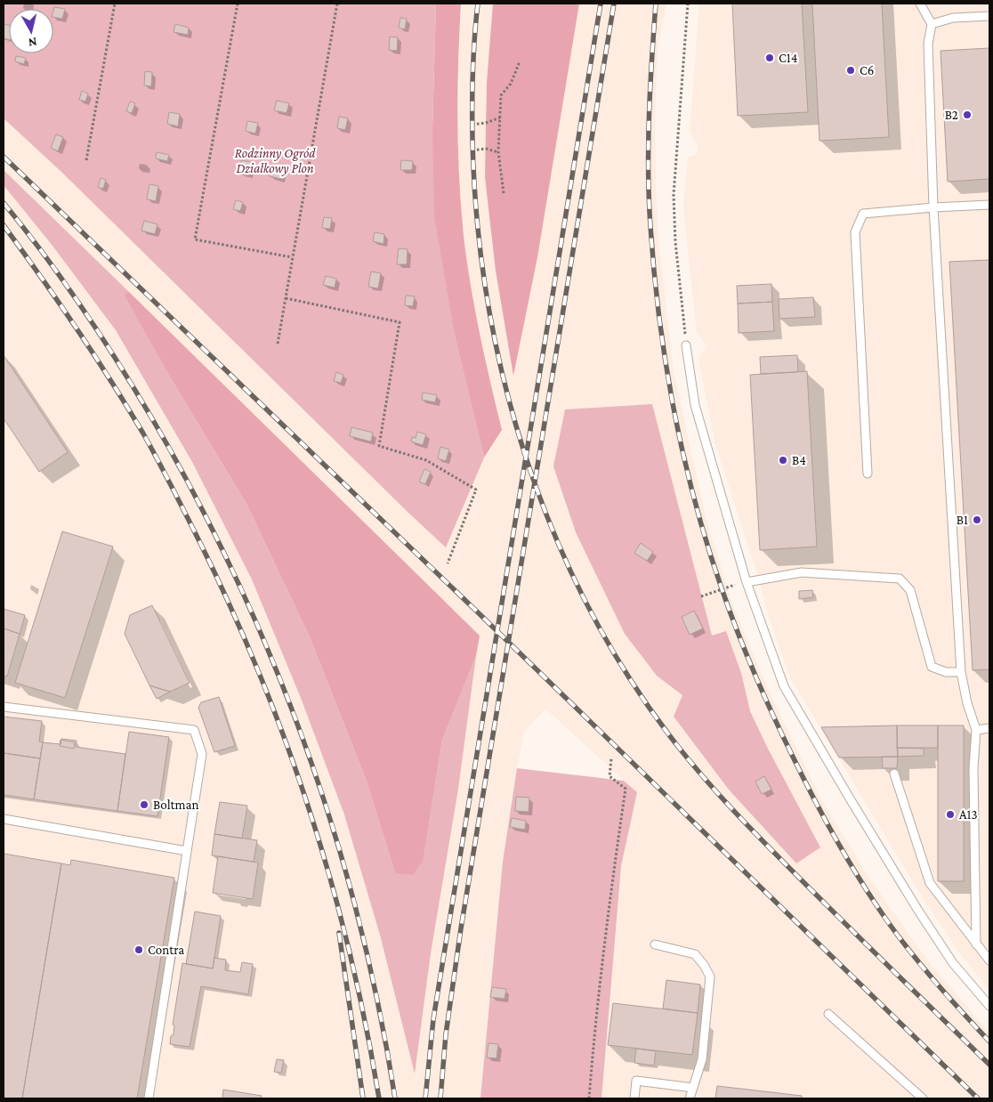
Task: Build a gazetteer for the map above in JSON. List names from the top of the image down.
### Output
{
  "parks": ["Rodzinny Ogród Działkowy Plon"],
  "places": [
    "C14",
    "C6",
    "B2",
    "B4",
    "B1",
    "Boltman",
    "A13",
    "Contra"
  ],
  "north": "bottom"
}
